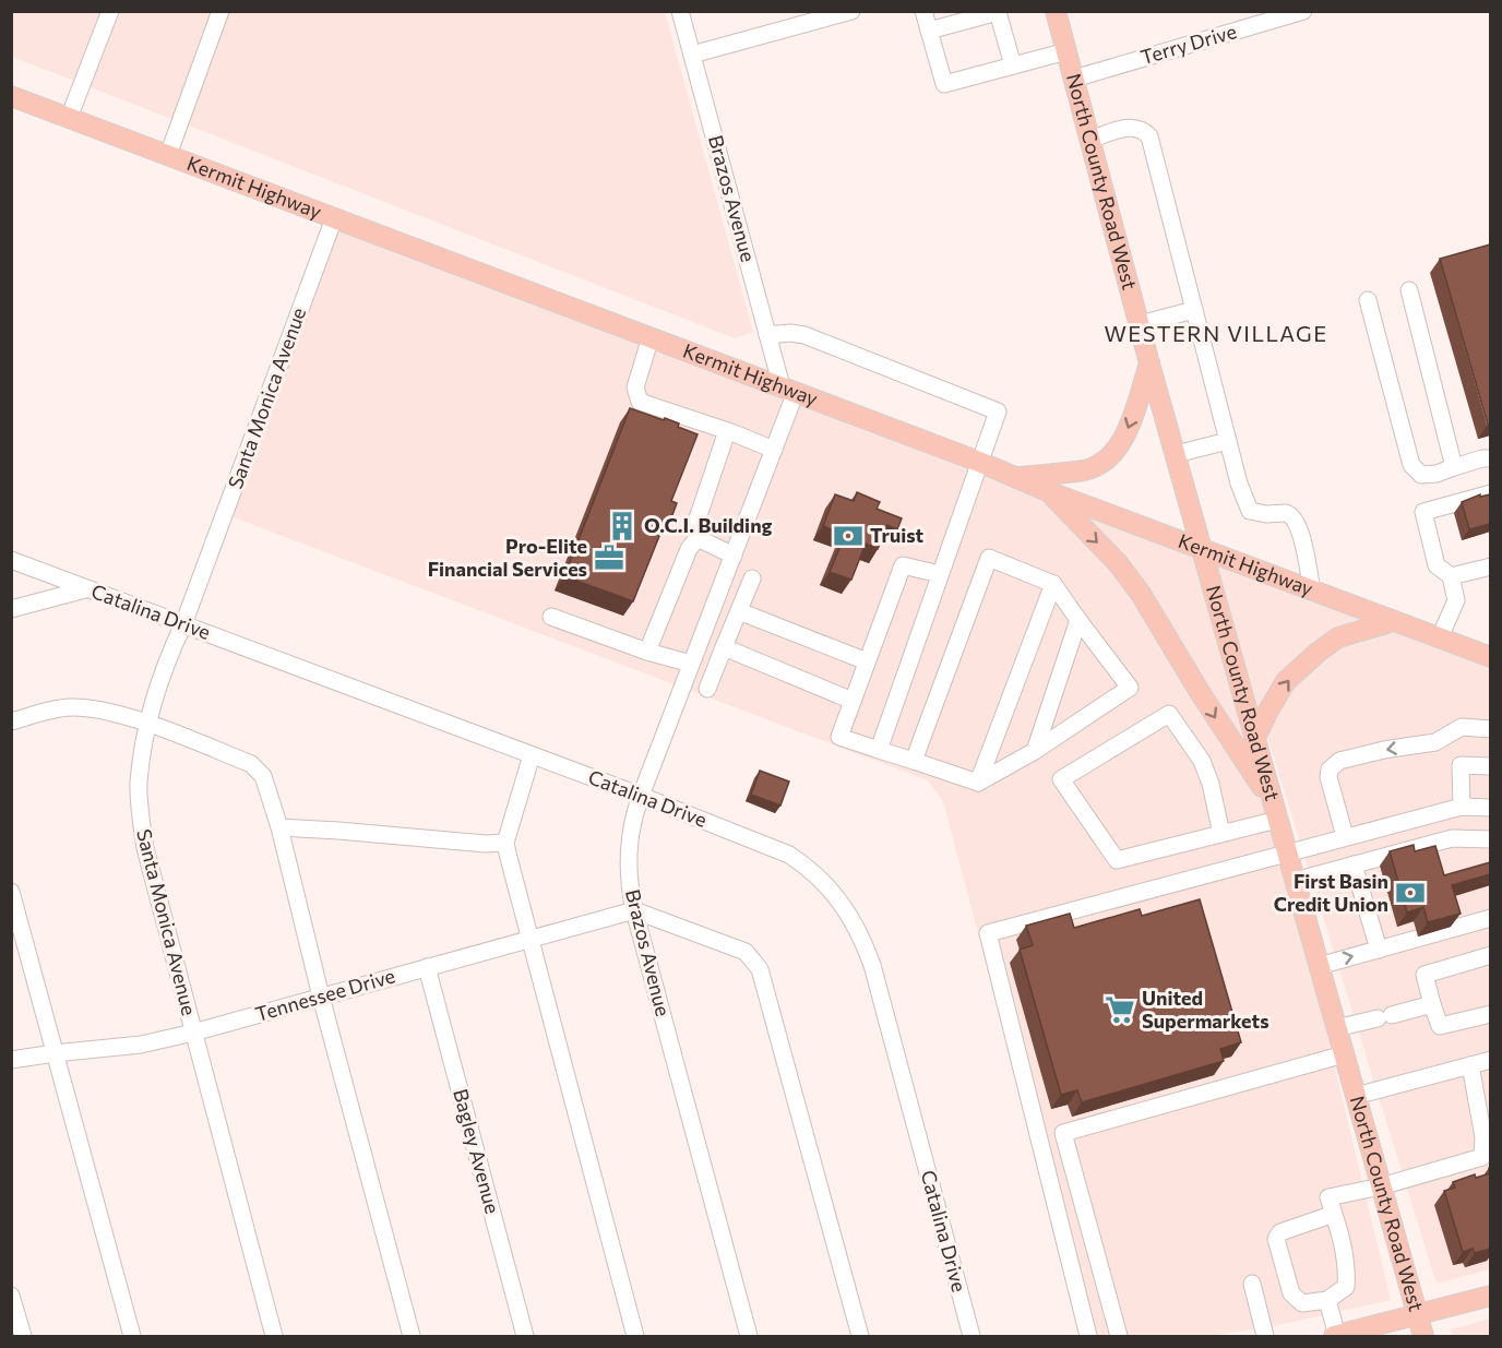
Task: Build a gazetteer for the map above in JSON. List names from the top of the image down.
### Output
{
  "streets": {
    "main road": ["North County Road West", "Kermit Highway"],
    "street": [
      "Terry Drive",
      "Brazos Avenue",
      "Santa Monica Avenue",
      "Catalina Drive",
      "Tennessee Drive",
      "Bagley Avenue"
    ]
  },
  "crossings": [
    ["Terry Drive", "North County Road West"],
    ["North County Road West", "Kermit Highway"],
    ["Kermit Highway", "Brazos Avenue"],
    ["Kermit Highway", "Santa Monica Avenue"],
    ["Brazos Avenue", "Catalina Drive"],
    ["Brazos Avenue", "Tennessee Drive"],
    ["Santa Monica Avenue", "Catalina Drive"],
    ["Santa Monica Avenue", "Tennessee Drive"],
    ["Tennessee Drive", "Bagley Avenue"]
  ],
  "districts": ["WESTERN VILLAGE"],
  "places": {
    "building": ["O.C.I. Building"],
    "bank": ["Truist", "First Basin Credit Union"],
    "office": ["Pro-Elite Financial Services"],
    "supermarket": ["United Supermarkets"]
  }
}
